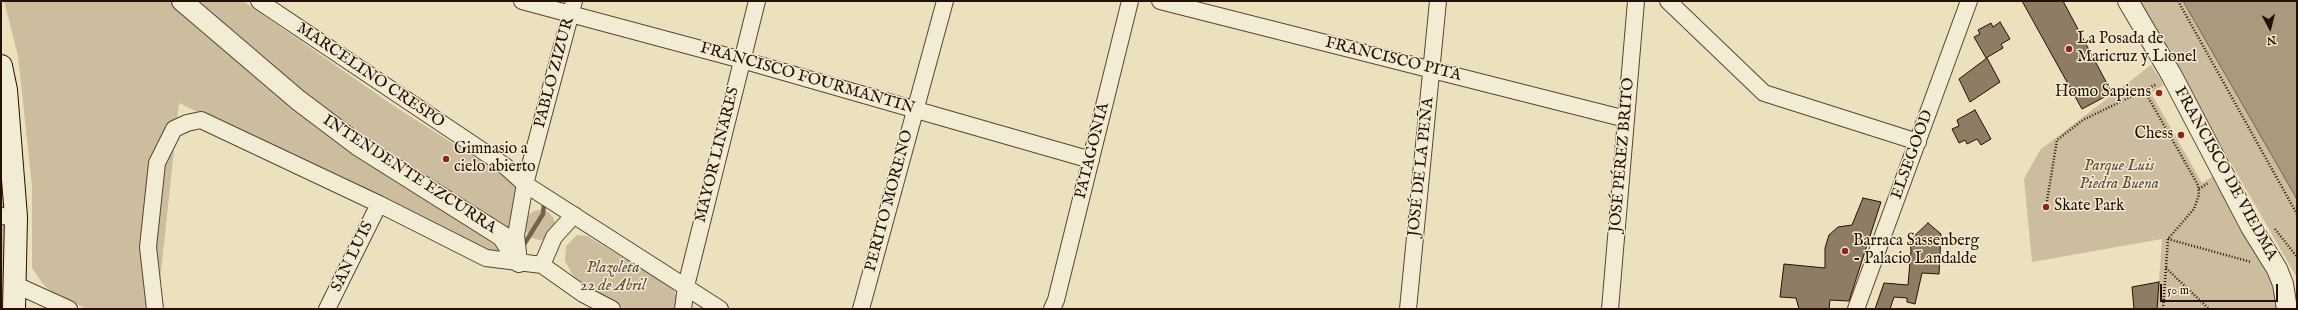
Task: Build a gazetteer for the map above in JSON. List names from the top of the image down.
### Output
{
  "streets": {
    "street": [
      "FRANCISCO PITA",
      "PABLO ZIZUR",
      "MARCELINO CRESPO",
      "FRANCISCO FOURMANTIN",
      "PATAGONIA",
      "MAYOR LINARES",
      "JOSÉ PÉREZ BRITO",
      "ELSEGOOD",
      "JOSÉ DE LA PEÑA",
      "FRANCISCO DE VIEDMA",
      "INTENDENTE EZCURRA",
      "PERITO MORENO",
      "SAN LUIS"
    ]
  },
  "crossings": [
    ["FRANCISCO PITA", "JOSÉ PÉREZ BRITO"],
    ["FRANCISCO PITA", "JOSÉ DE LA PEÑA"],
    ["PABLO ZIZUR", "MARCELINO CRESPO"],
    ["PABLO ZIZUR", "FRANCISCO FOURMANTIN"],
    ["PABLO ZIZUR", "INTENDENTE EZCURRA"],
    ["MARCELINO CRESPO", "MAYOR LINARES"],
    ["FRANCISCO FOURMANTIN", "PATAGONIA"],
    ["FRANCISCO FOURMANTIN", "MAYOR LINARES"],
    ["FRANCISCO FOURMANTIN", "PERITO MORENO"]
  ],
  "parks": ["Parque Luis Piedra Buena", "Plazoleta 22 de Abril"],
  "places": [
    "La Posada de Maricruz y Lionel",
    "Homo Sapiens",
    "Chess",
    "Gimnasio a cielo abierto",
    "Skate Park",
    "Barraca Sassenberg - Palacio Landalde"
  ],
  "scale_bar": "50 m",
  "north": "bottom"
}
